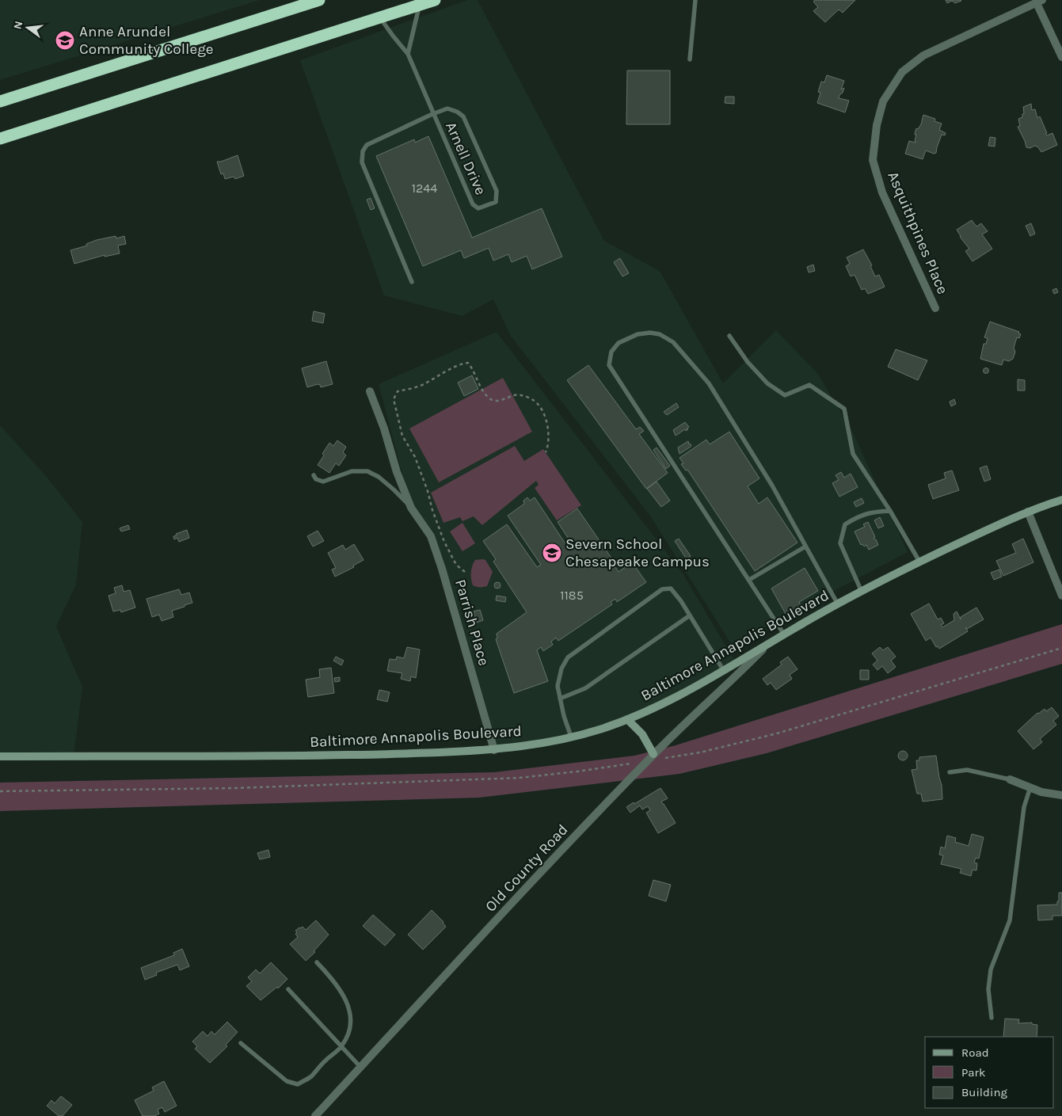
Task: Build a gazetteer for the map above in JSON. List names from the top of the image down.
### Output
{
  "streets": {
    "street": [
      "Asquithpines Place",
      "Parrish Place",
      "Baltimore Annapolis Boulevard",
      "Old County Road"
    ],
    "lane": ["Arnell Drive"]
  },
  "crossings": [
    ["Parrish Place", "Baltimore Annapolis Boulevard"],
    ["Baltimore Annapolis Boulevard", "Old County Road"]
  ],
  "places": {
    "school or university": ["Anne Arundel Community College", "Severn School Chesapeake Campus"]
  },
  "house_numbers": ["1244", "1185"],
  "legend": ["Road", "Park", "Building"],
  "north": "left"
}
